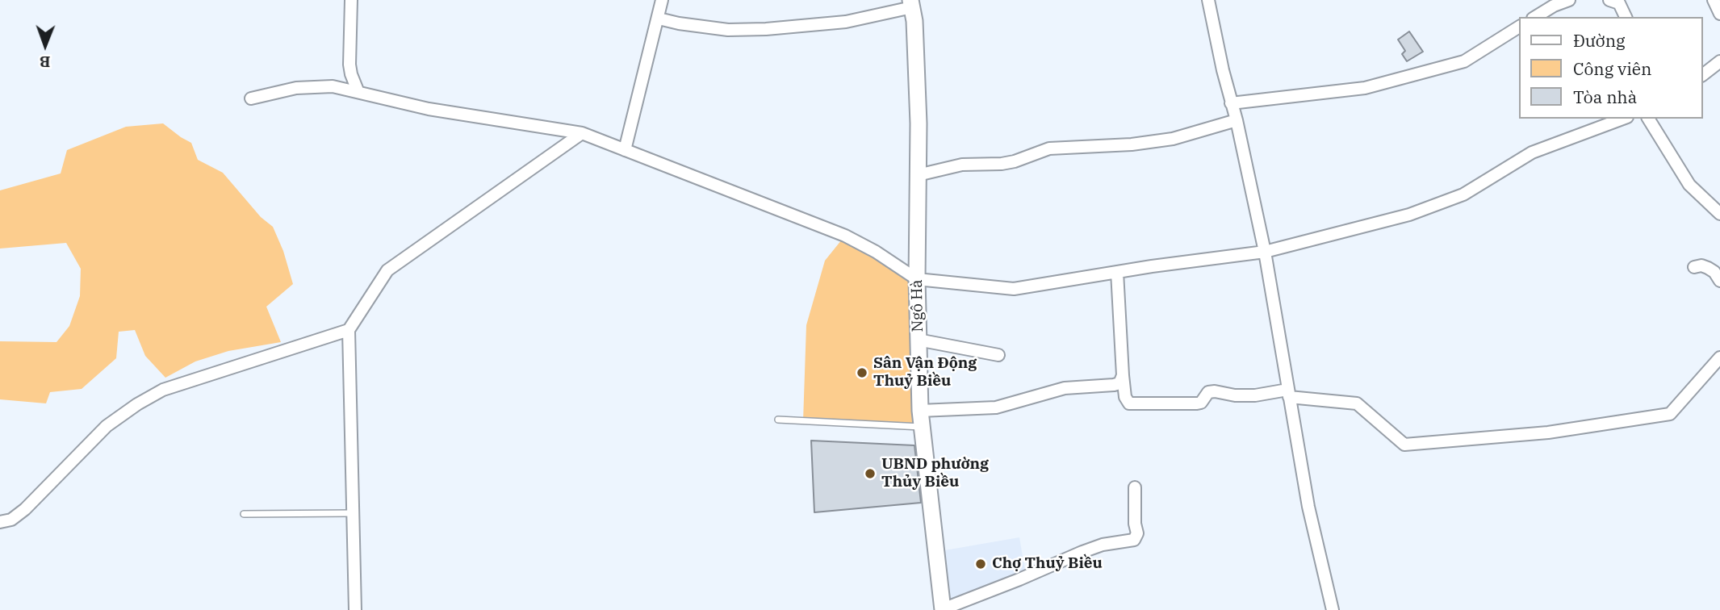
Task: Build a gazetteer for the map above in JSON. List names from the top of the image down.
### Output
{
  "streets": {
    "street": ["Ngô Hà"]
  },
  "places": ["Sân Vận Động Thuỷ Biều", "UBND phường Thủy Biều", "Chợ Thuỷ Biều"],
  "legend": ["Đường", "Công viên", "Tòa nhà"],
  "north": "bottom"
}
